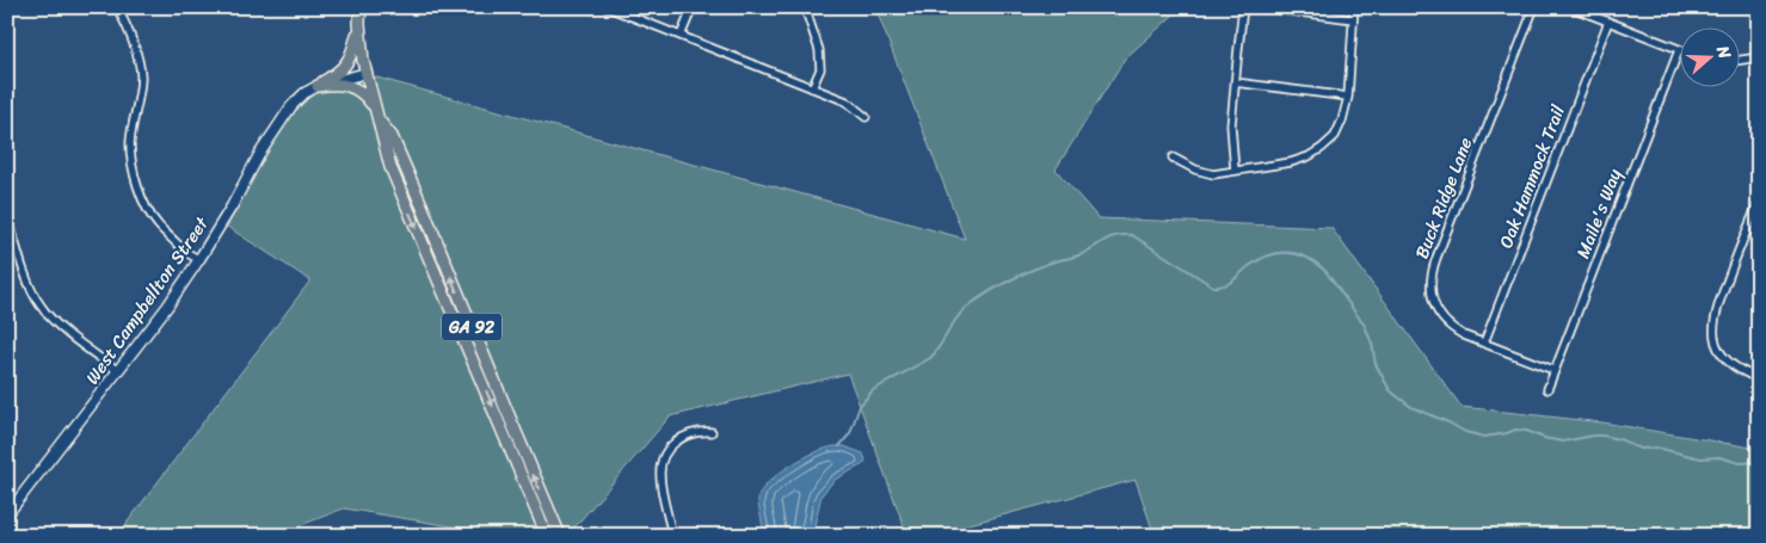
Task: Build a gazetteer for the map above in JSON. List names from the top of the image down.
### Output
{
  "streets": {
    "main road": ["West Campbellton Street", "GA 92"],
    "street": ["Oak Hammock Trail", "Buck Ridge Lane", "Maile's Way"]
  },
  "crossings": [
    ["Oak Hammock Trail", "Buck Ridge Lane"],
    ["Buck Ridge Lane", "Maile's Way"],
    ["West Campbellton Street", "GA 92"]
  ],
  "north": "right"
}
